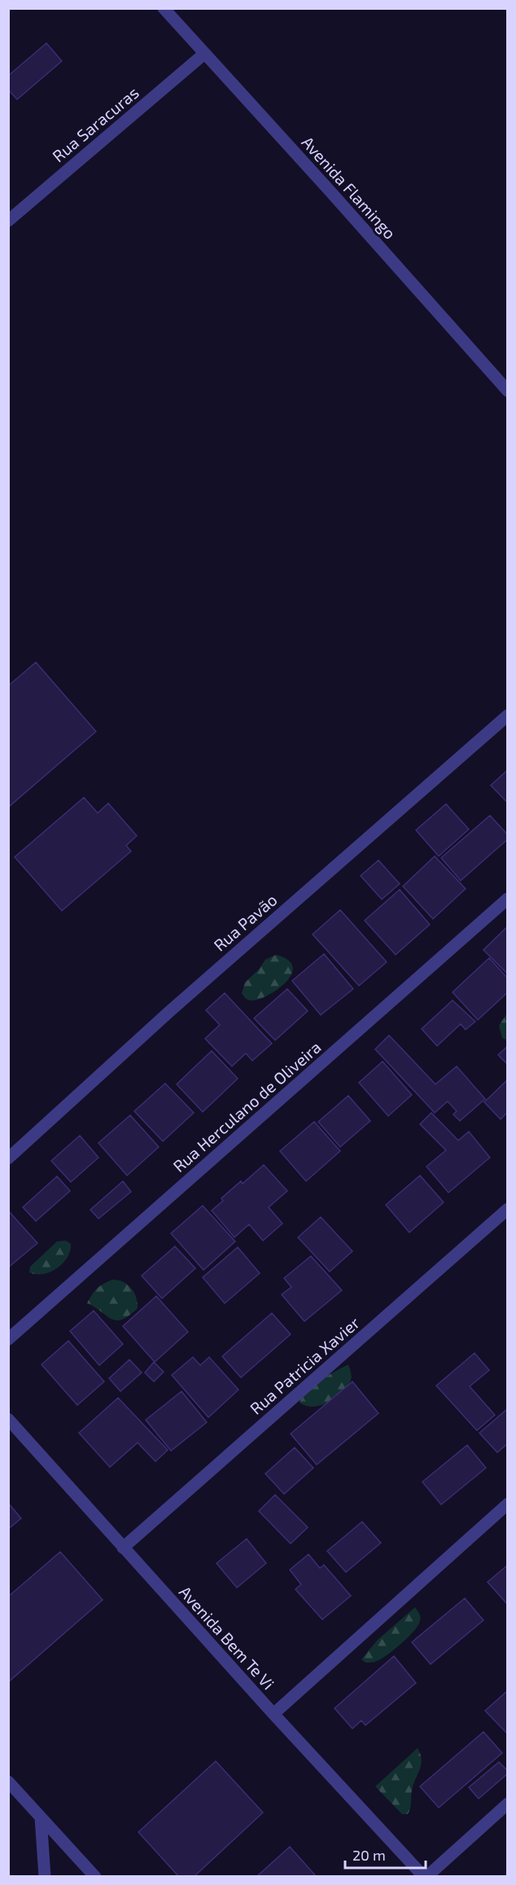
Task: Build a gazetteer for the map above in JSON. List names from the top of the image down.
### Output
{
  "streets": {
    "street": [
      "Rua Saracuras",
      "Avenida Flamingo",
      "Rua Pavão",
      "Rua Herculano de Oliveira",
      "Rua Patricia Xavier",
      "Avenida Bem Te Vi"
    ]
  },
  "crossings": [
    ["Rua Saracuras", "Avenida Flamingo"],
    ["Rua Patricia Xavier", "Avenida Bem Te Vi"]
  ],
  "scale_bar": "20 m"
}
